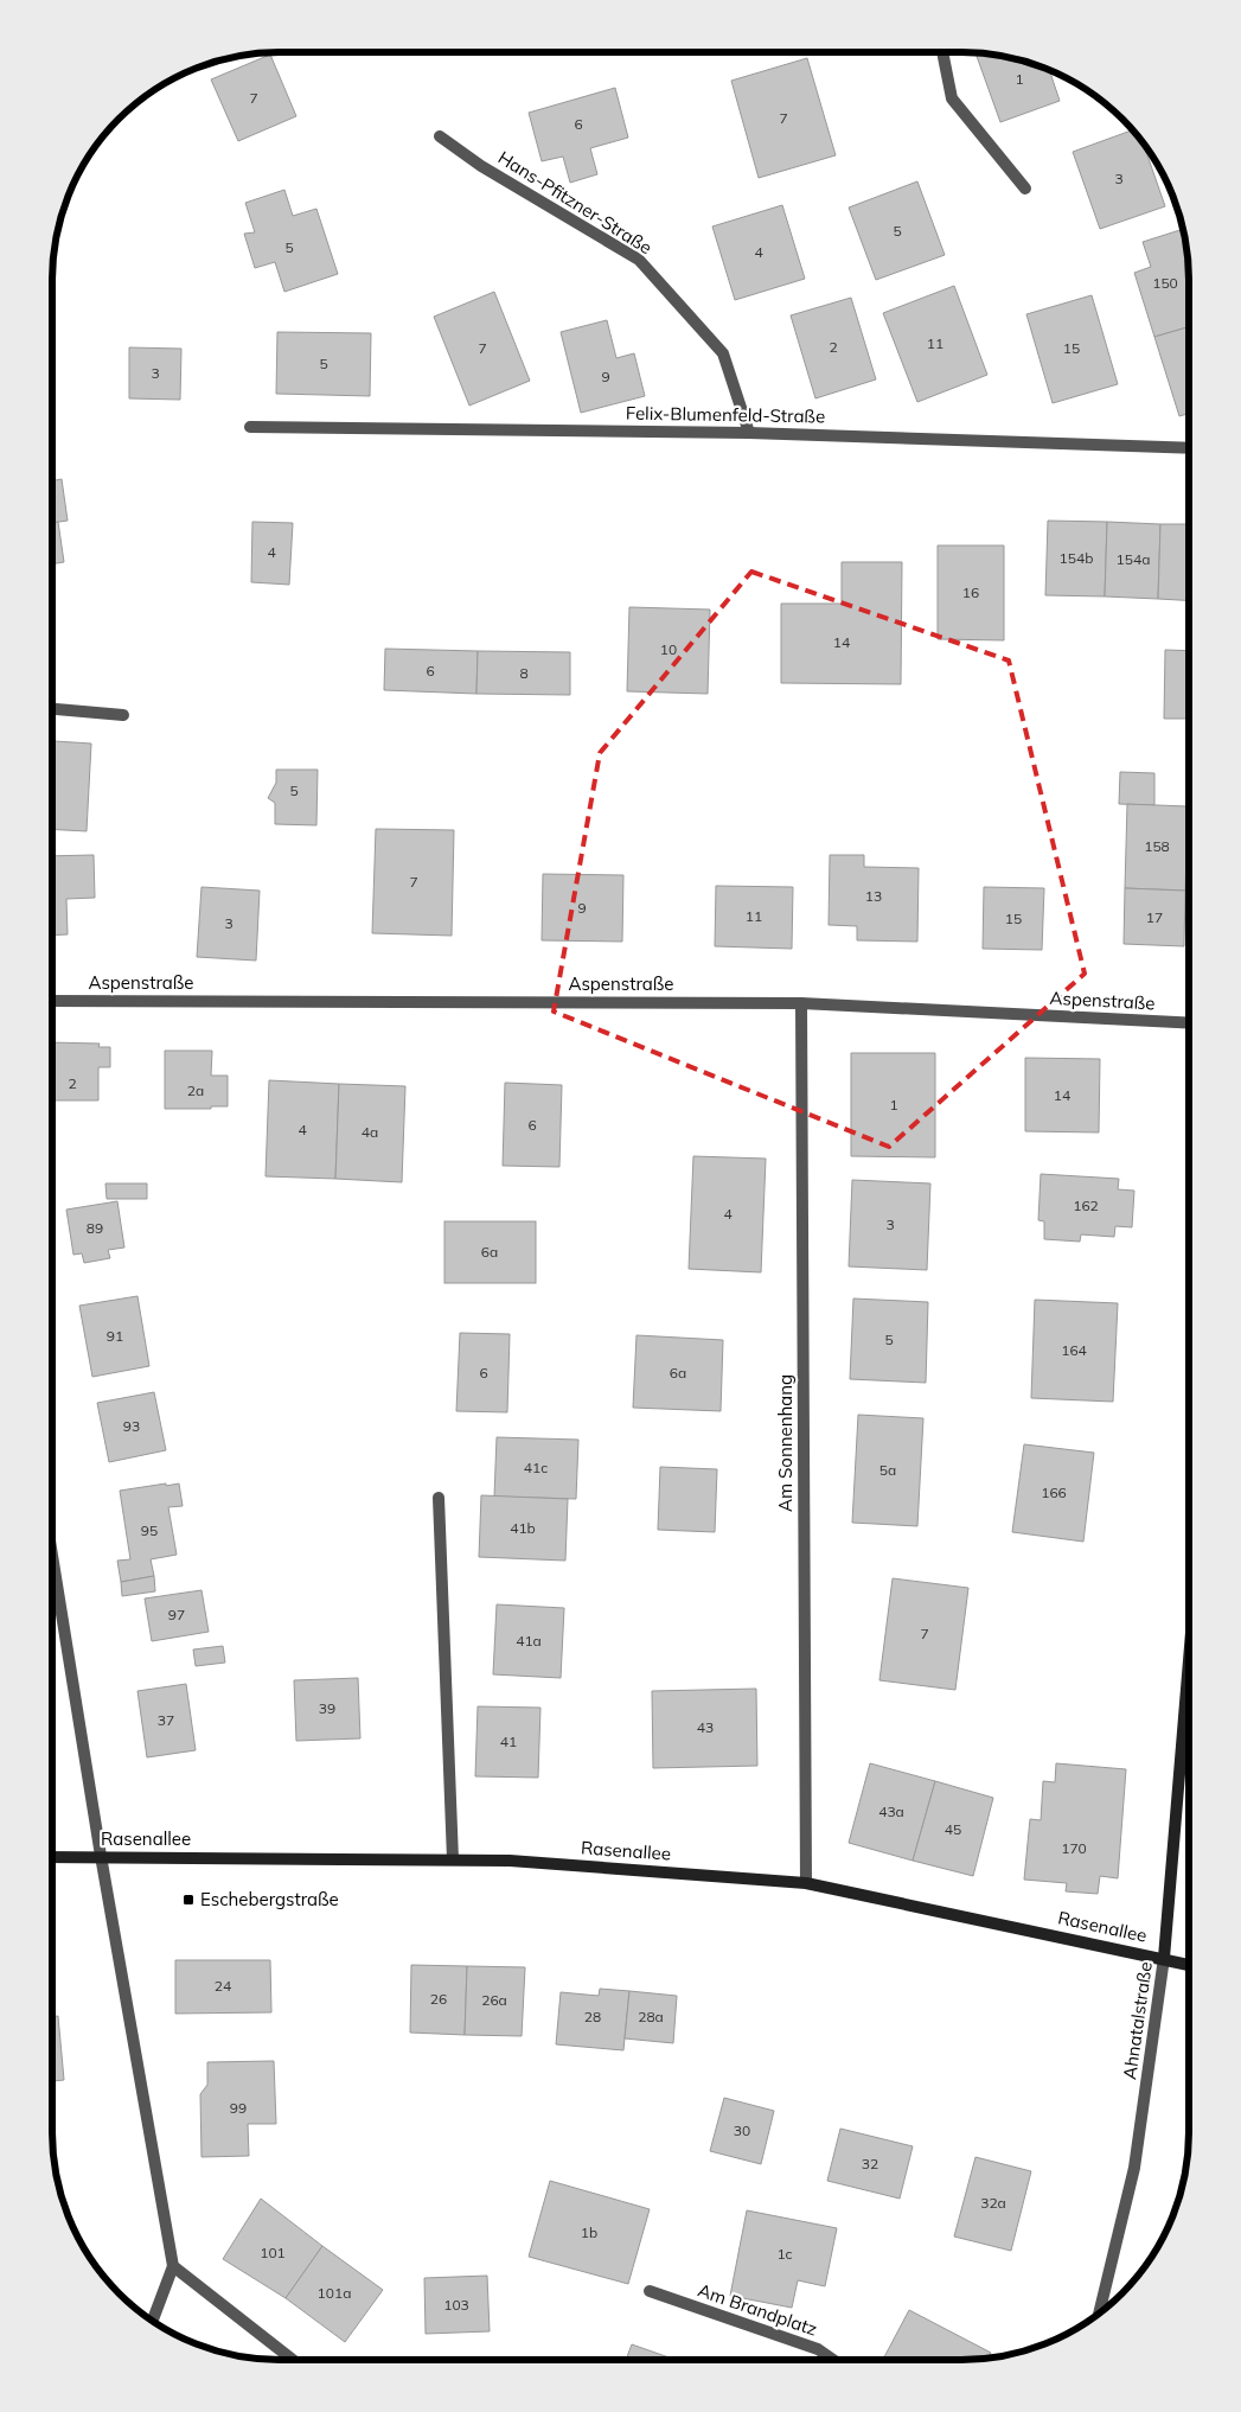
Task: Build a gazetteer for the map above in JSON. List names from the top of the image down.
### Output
{
  "streets": {
    "main road": ["Rasenallee", "Ahnatalstraße"],
    "street": [
      "Hans-Pfitzner-Straße",
      "Felix-Blumenfeld-Straße",
      "Aspenstraße",
      "Am Sonnenhang",
      "Am Brandplatz"
    ]
  },
  "crossings": [
    ["Hans-Pfitzner-Straße", "Felix-Blumenfeld-Straße"],
    ["Aspenstraße", "Am Sonnenhang"],
    ["Am Sonnenhang", "Rasenallee"],
    ["Rasenallee", "Ahnatalstraße"]
  ],
  "places": {
    "transit": ["Eschebergstraße"]
  },
  "house_numbers": [
    "1",
    "7",
    "7",
    "6",
    "3",
    "5",
    "5",
    "4",
    "150",
    "11",
    "2",
    "7",
    "15",
    "5",
    "3",
    "9",
    "4",
    "154b",
    "154a",
    "16",
    "14",
    "10",
    "6",
    "8",
    "5",
    "158",
    "7",
    "13",
    "9",
    "11",
    "17",
    "15",
    "3",
    "2",
    "2a",
    "14",
    "1",
    "6",
    "4",
    "4a",
    "162",
    "4",
    "3",
    "89",
    "6a",
    "91",
    "5",
    "164",
    "6",
    "6a",
    "93",
    "41c",
    "5a",
    "166",
    "41b",
    "95",
    "97",
    "7",
    "41a",
    "39",
    "37",
    "43",
    "41",
    "43a",
    "45",
    "170",
    "24",
    "26",
    "26a",
    "28",
    "28a",
    "99",
    "30",
    "32",
    "32a",
    "1b",
    "101",
    "1c",
    "101a",
    "103"
  ]
}
